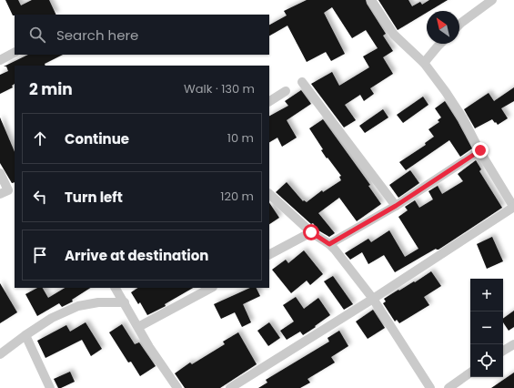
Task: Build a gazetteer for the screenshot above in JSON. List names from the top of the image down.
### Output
{
  "north": "top left",
  "page": {
    "search": "Search here",
    "heading": ["2 min", "Walk · 130 m"],
    "list": [
      ["Continue", "10 m"],
      ["Turn left", "120 m"],
      "Arrive at destination"
    ],
    "map_buttons": ["+", "−"]
  }
}
